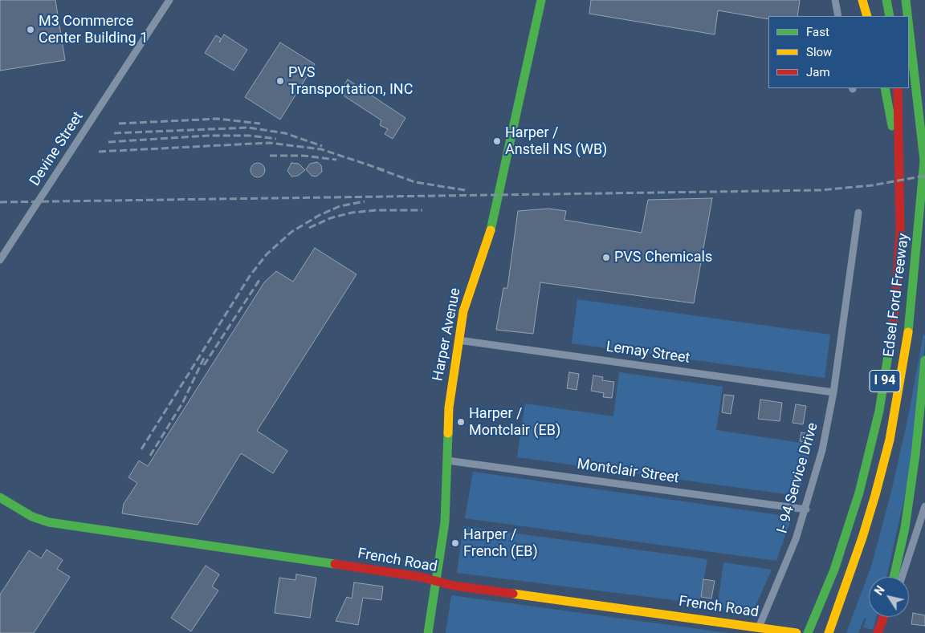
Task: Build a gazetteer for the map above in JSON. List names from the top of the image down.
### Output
{
  "streets": {
    "main road": [
      "Edsel Ford Freeway",
      "Harper Avenue",
      "I 94",
      "French Road"
    ],
    "street": [
      "Devine Street",
      "Lemay Street",
      "Montclair Street",
      "I- 94 Service Drive"
    ]
  },
  "crossings": [
    ["Harper Avenue", "Lemay Street"],
    ["Harper Avenue", "Montclair Street"],
    ["Harper Avenue", "French Road"],
    ["Lemay Street", "I- 94 Service Drive"],
    ["Montclair Street", "I- 94 Service Drive"],
    ["I- 94 Service Drive", "French Road"]
  ],
  "places": [
    "M3 Commerce Center Building 1",
    "PVS Transportation, INC",
    "Harper / Anstell NS (WB)",
    "PVS Chemicals",
    "Harper / Montclair (EB)",
    "Harper / French (EB)"
  ],
  "legend": ["Fast", "Slow", "Jam"],
  "north": "top left"
}
